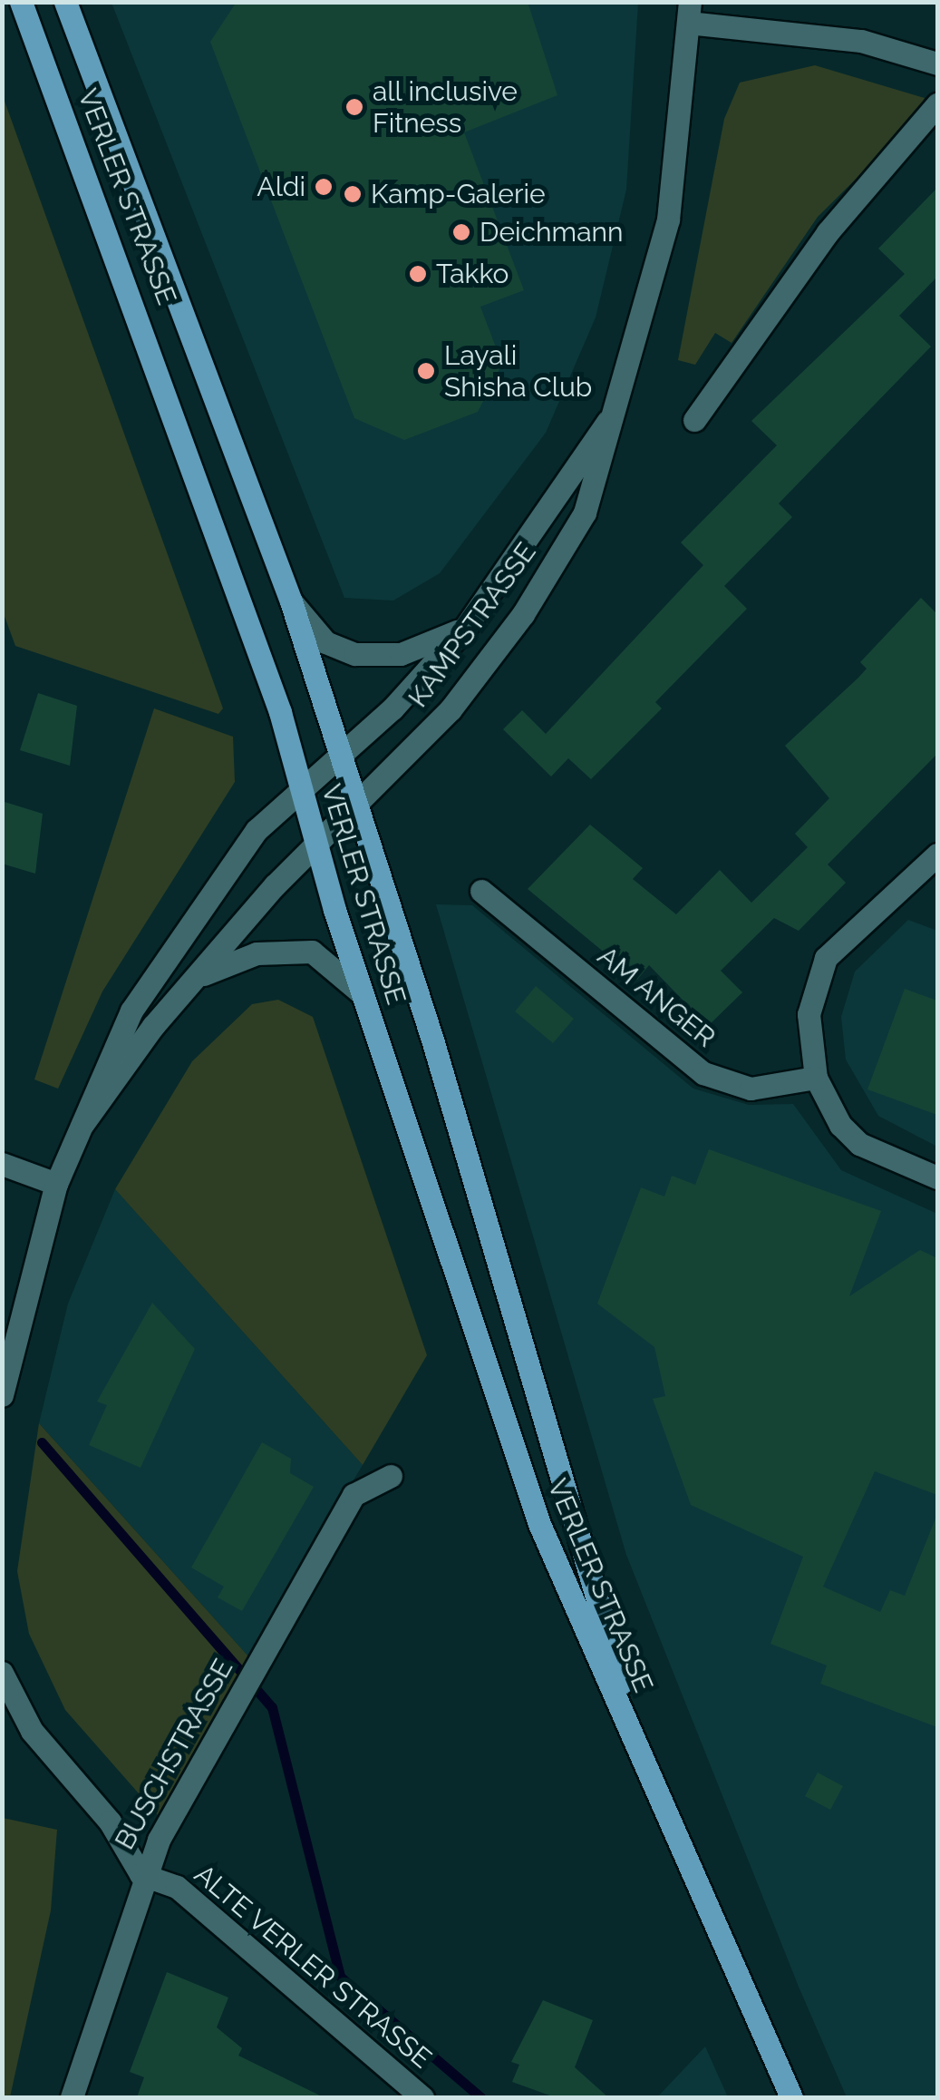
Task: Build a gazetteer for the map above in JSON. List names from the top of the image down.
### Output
{
  "streets": {
    "main road": ["VERLER STRASSE"],
    "street": [
      "KAMPSTRASSE",
      "AM ANGER",
      "BUSCHSTRASSE",
      "ALTE VERLER STRASSE"
    ]
  },
  "crossings": [
    ["VERLER STRASSE", "KAMPSTRASSE"],
    ["BUSCHSTRASSE", "ALTE VERLER STRASSE"]
  ],
  "places": [
    "all inclusive Fitness",
    "Aldi",
    "Kamp-Galerie",
    "Deichmann",
    "Takko",
    "Layali Shisha Club"
  ]
}
